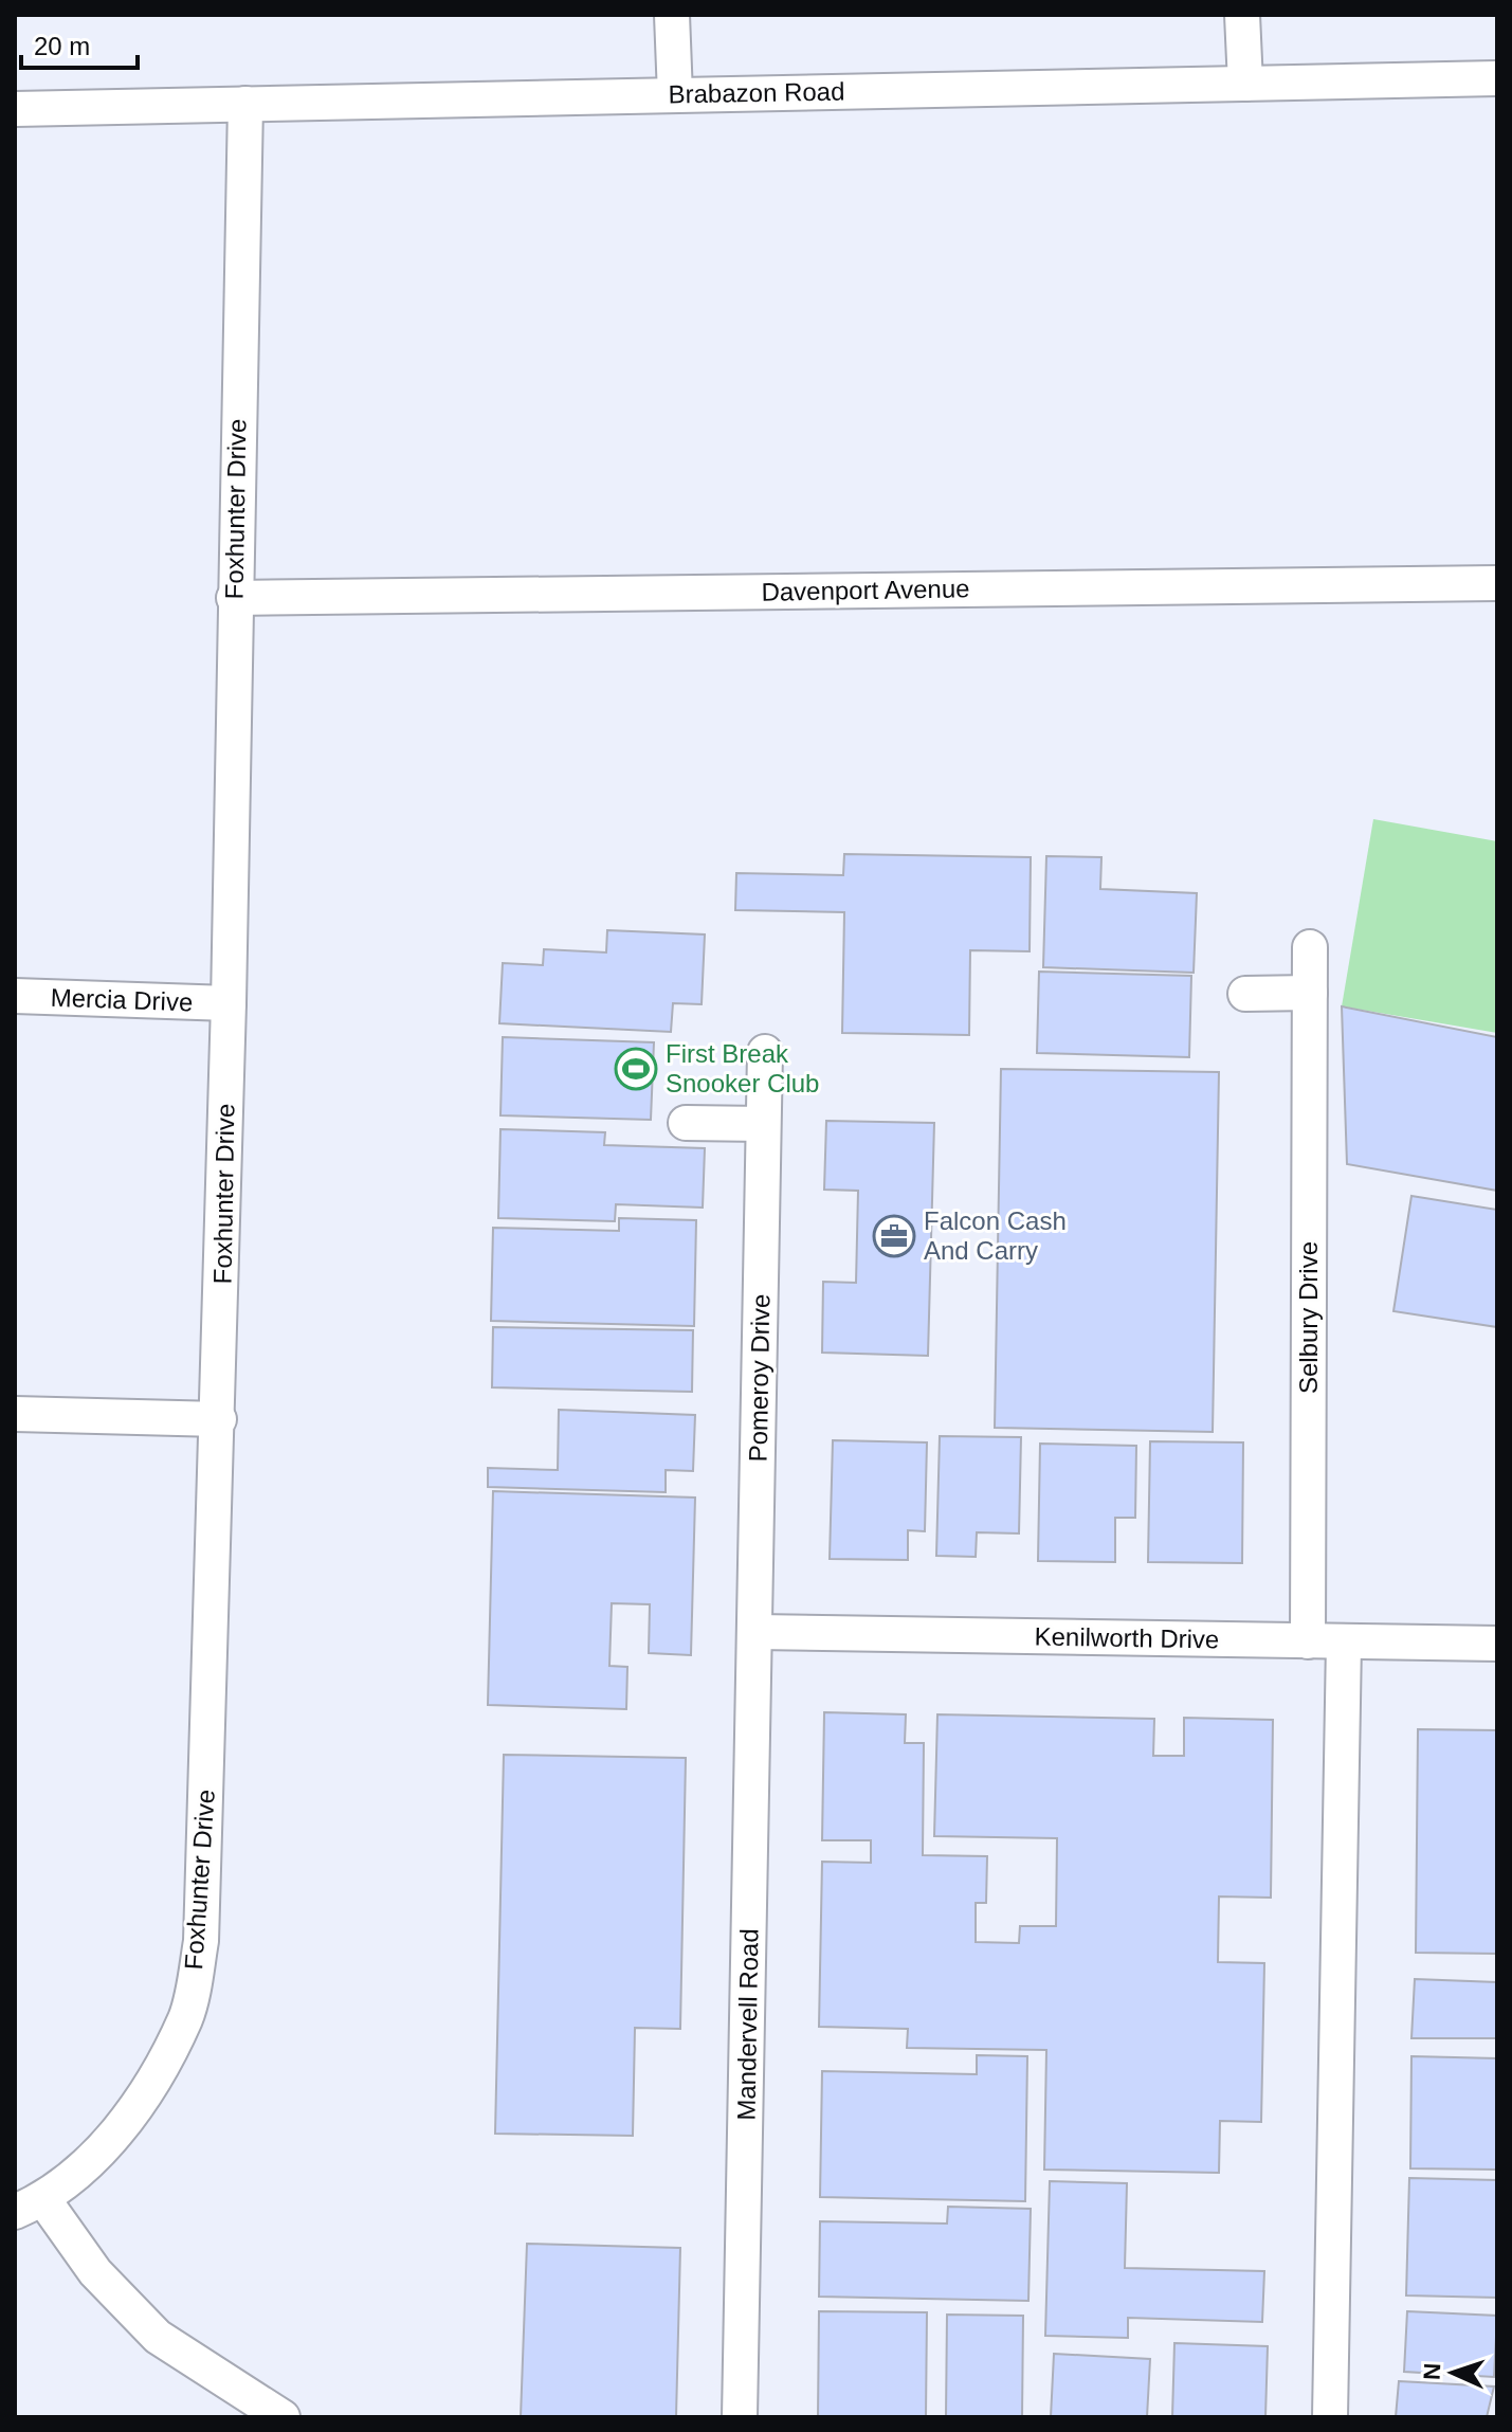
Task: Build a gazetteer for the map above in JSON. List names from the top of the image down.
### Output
{
  "streets": {
    "street": [
      "Brabazon Road",
      "Foxhunter Drive",
      "Davenport Avenue",
      "Mercia Drive",
      "Selbury Drive",
      "Pomeroy Drive",
      "Kenilworth Drive",
      "Mandervell Road"
    ]
  },
  "crossings": [
    ["Brabazon Road", "Foxhunter Drive"],
    ["Foxhunter Drive", "Davenport Avenue"],
    ["Foxhunter Drive", "Mercia Drive"],
    ["Selbury Drive", "Kenilworth Drive"],
    ["Pomeroy Drive", "Kenilworth Drive"],
    ["Pomeroy Drive", "Mandervell Road"],
    ["Kenilworth Drive", "Mandervell Road"]
  ],
  "places": {
    "sports": ["First Break Snooker Club"],
    "office": ["Falcon Cash And Carry"]
  },
  "scale_bar": "20 m",
  "north": "left"
}
